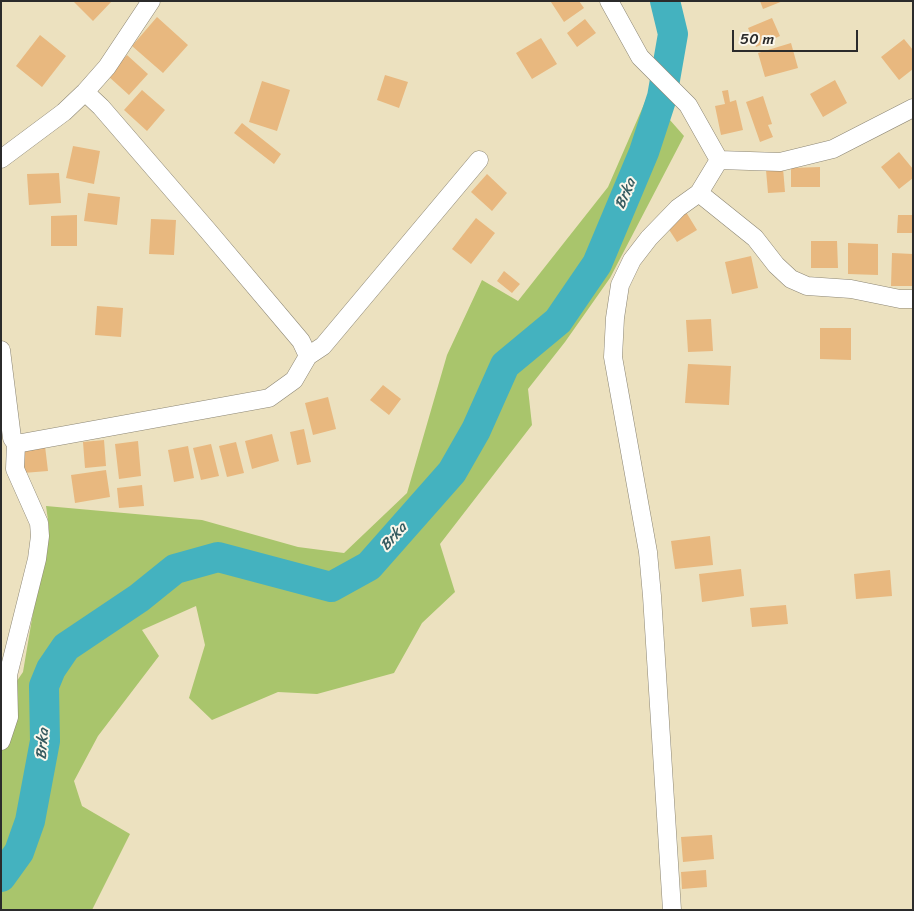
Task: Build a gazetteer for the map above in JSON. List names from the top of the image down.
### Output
{
  "water": ["Brka"],
  "scale_bar": "50 m"
}
